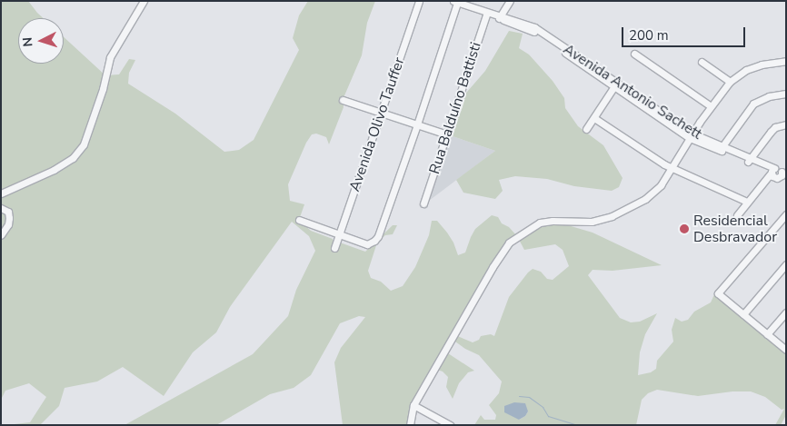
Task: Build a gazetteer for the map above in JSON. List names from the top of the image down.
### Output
{
  "streets": {
    "street": ["Avenida Antonio Sachett", "Rua Balduíno Battisti", "Avenida Olivo Tauffer"]
  },
  "crossings": [
    ["Avenida Antonio Sachett", "Rua Balduíno Battisti"]
  ],
  "places": ["Residencial Desbravador"],
  "scale_bar": "200 m",
  "north": "left"
}
